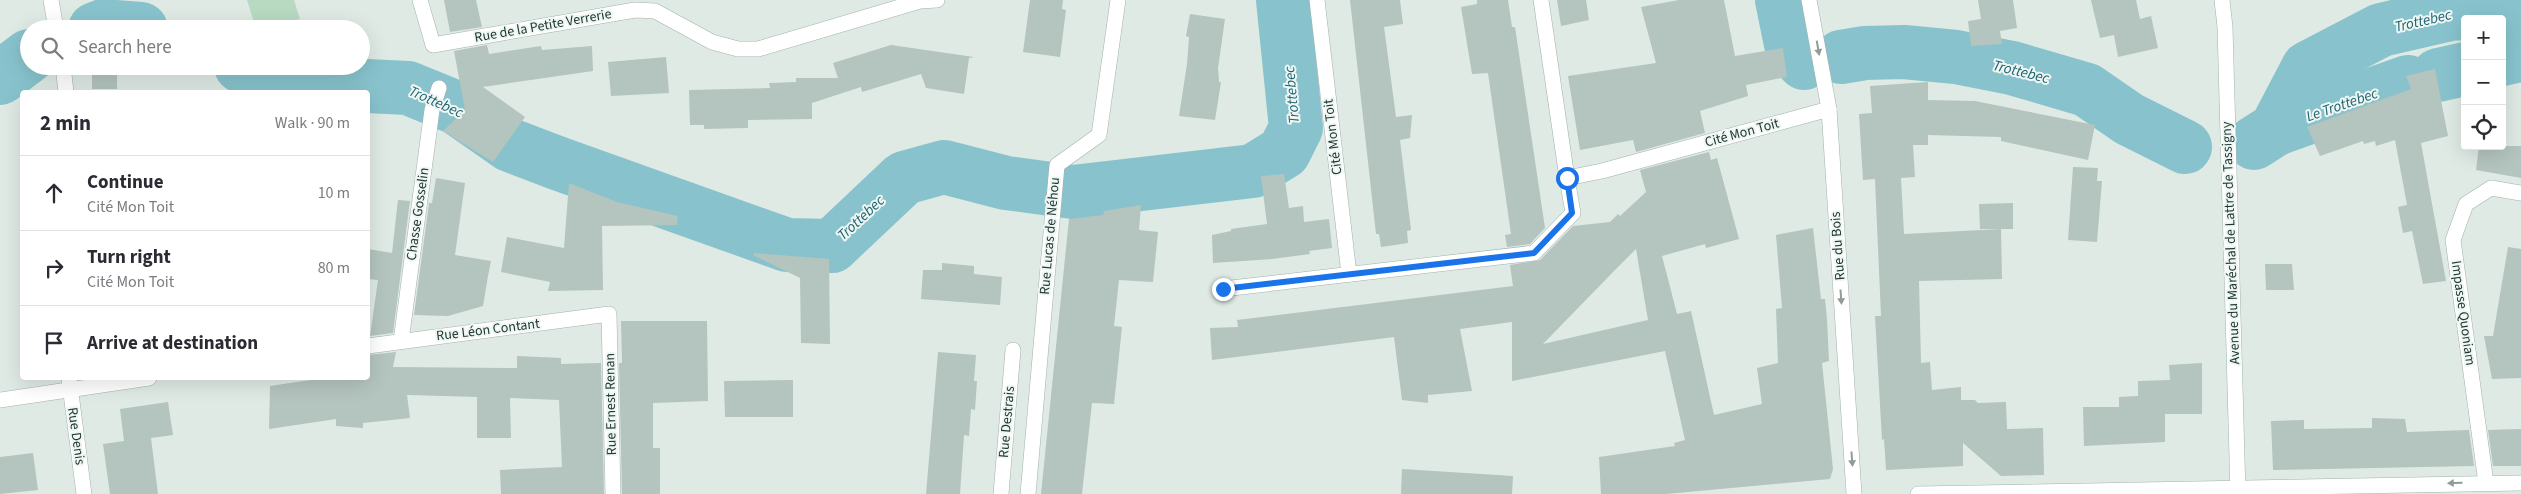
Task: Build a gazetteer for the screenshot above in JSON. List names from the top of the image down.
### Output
{
  "streets": {
    "street": [
      "Rue de la Petite Verrerie",
      "Cité Mon Toit",
      "Chasse Gosselin",
      "Rue Lucas de Néhou",
      "Avenue du Maréchal de Lattre de Tassigny",
      "Rue du Bois",
      "Impasse Quoniam",
      "Rue Léon Contant",
      "Rue Ernest Renan",
      "Rue Destrais",
      "Rue Denis"
    ]
  },
  "crossings": [
    ["Cité Mon Toit", "Rue du Bois"],
    ["Chasse Gosselin", "Rue Léon Contant"],
    ["Rue Léon Contant", "Rue Ernest Renan"]
  ],
  "one_way": ["Rue du Bois"],
  "water": ["Trottebec", "Le Trottebec"],
  "page": {
    "map_buttons": ["+", "−"],
    "search": "Search here",
    "heading": ["2 min", "Walk · 90 m"],
    "list": [
      ["Continue", "Cité Mon Toit", "10 m"],
      ["Turn right", "Cité Mon Toit", "80 m"],
      "Arrive at destination"
    ]
  }
}
